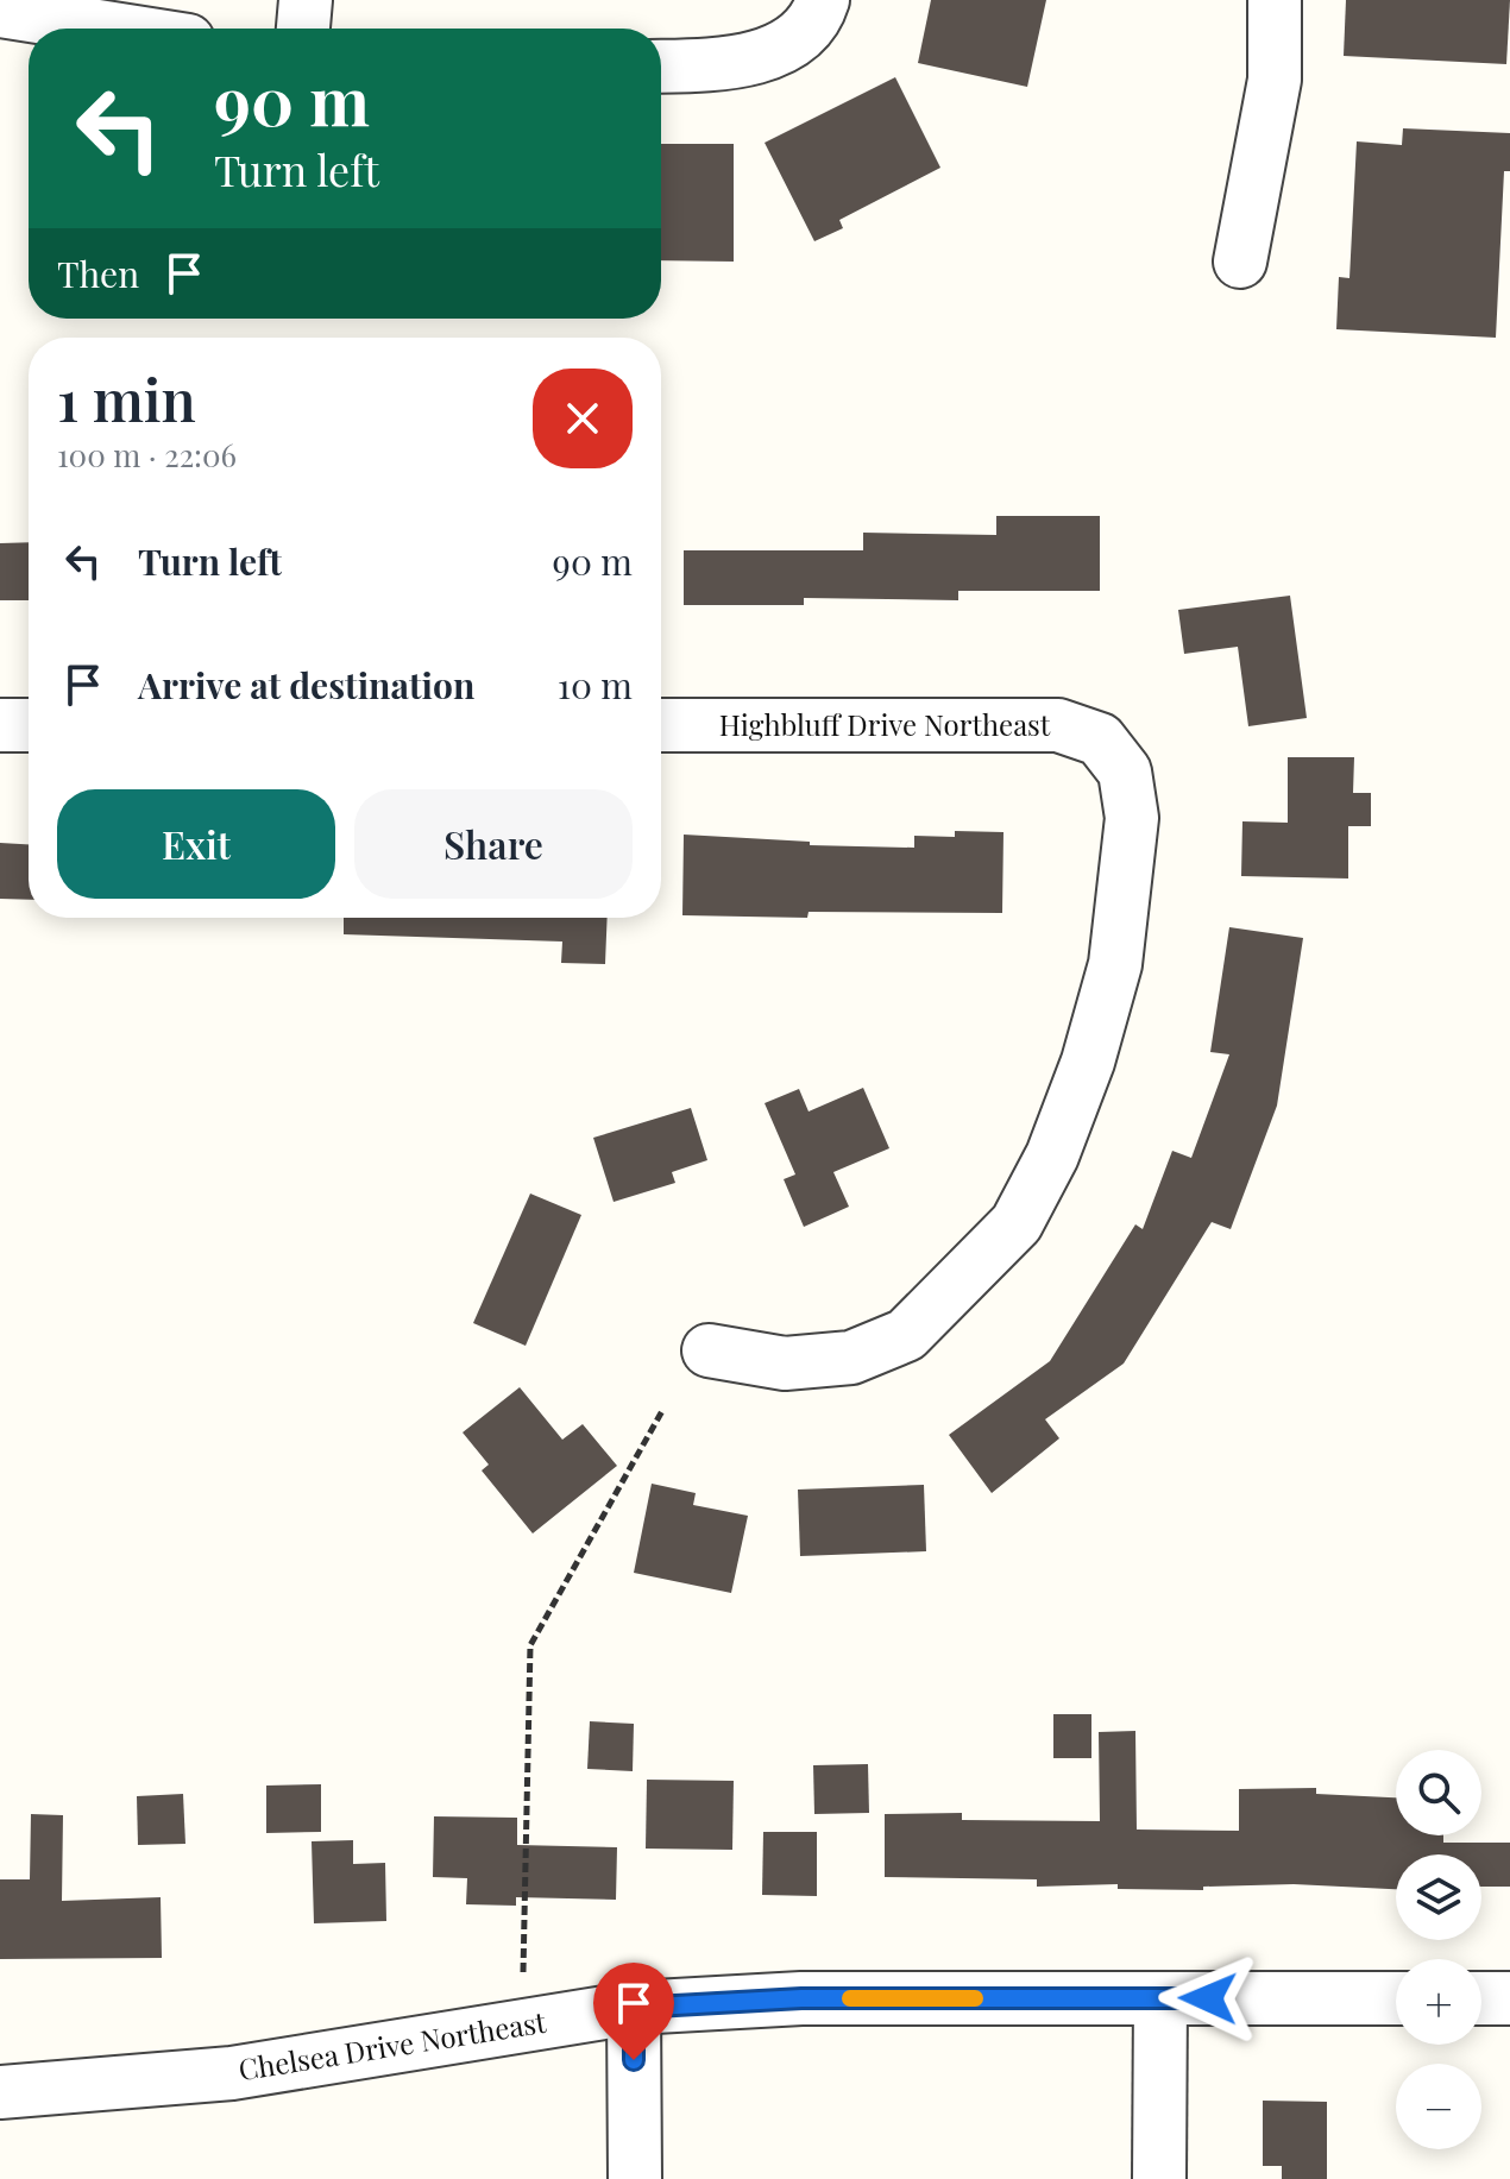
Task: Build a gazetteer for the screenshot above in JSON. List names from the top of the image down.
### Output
{
  "streets": {
    "street": ["Highbluff Drive Northeast", "Chelsea Drive Northeast"]
  },
  "page": {
    "turn": ["90 m", "Turn left"],
    "then": "Then",
    "heading": ["1 min", "100 m · 22:06"],
    "list": [
      {
        "name": "Turn left",
        "value": "90 m"
      },
      {
        "name": "Arrive at destination",
        "value": "10 m"
      }
    ],
    "buttons": ["Exit", "Share"],
    "map_buttons": ["+", "−"]
  }
}
